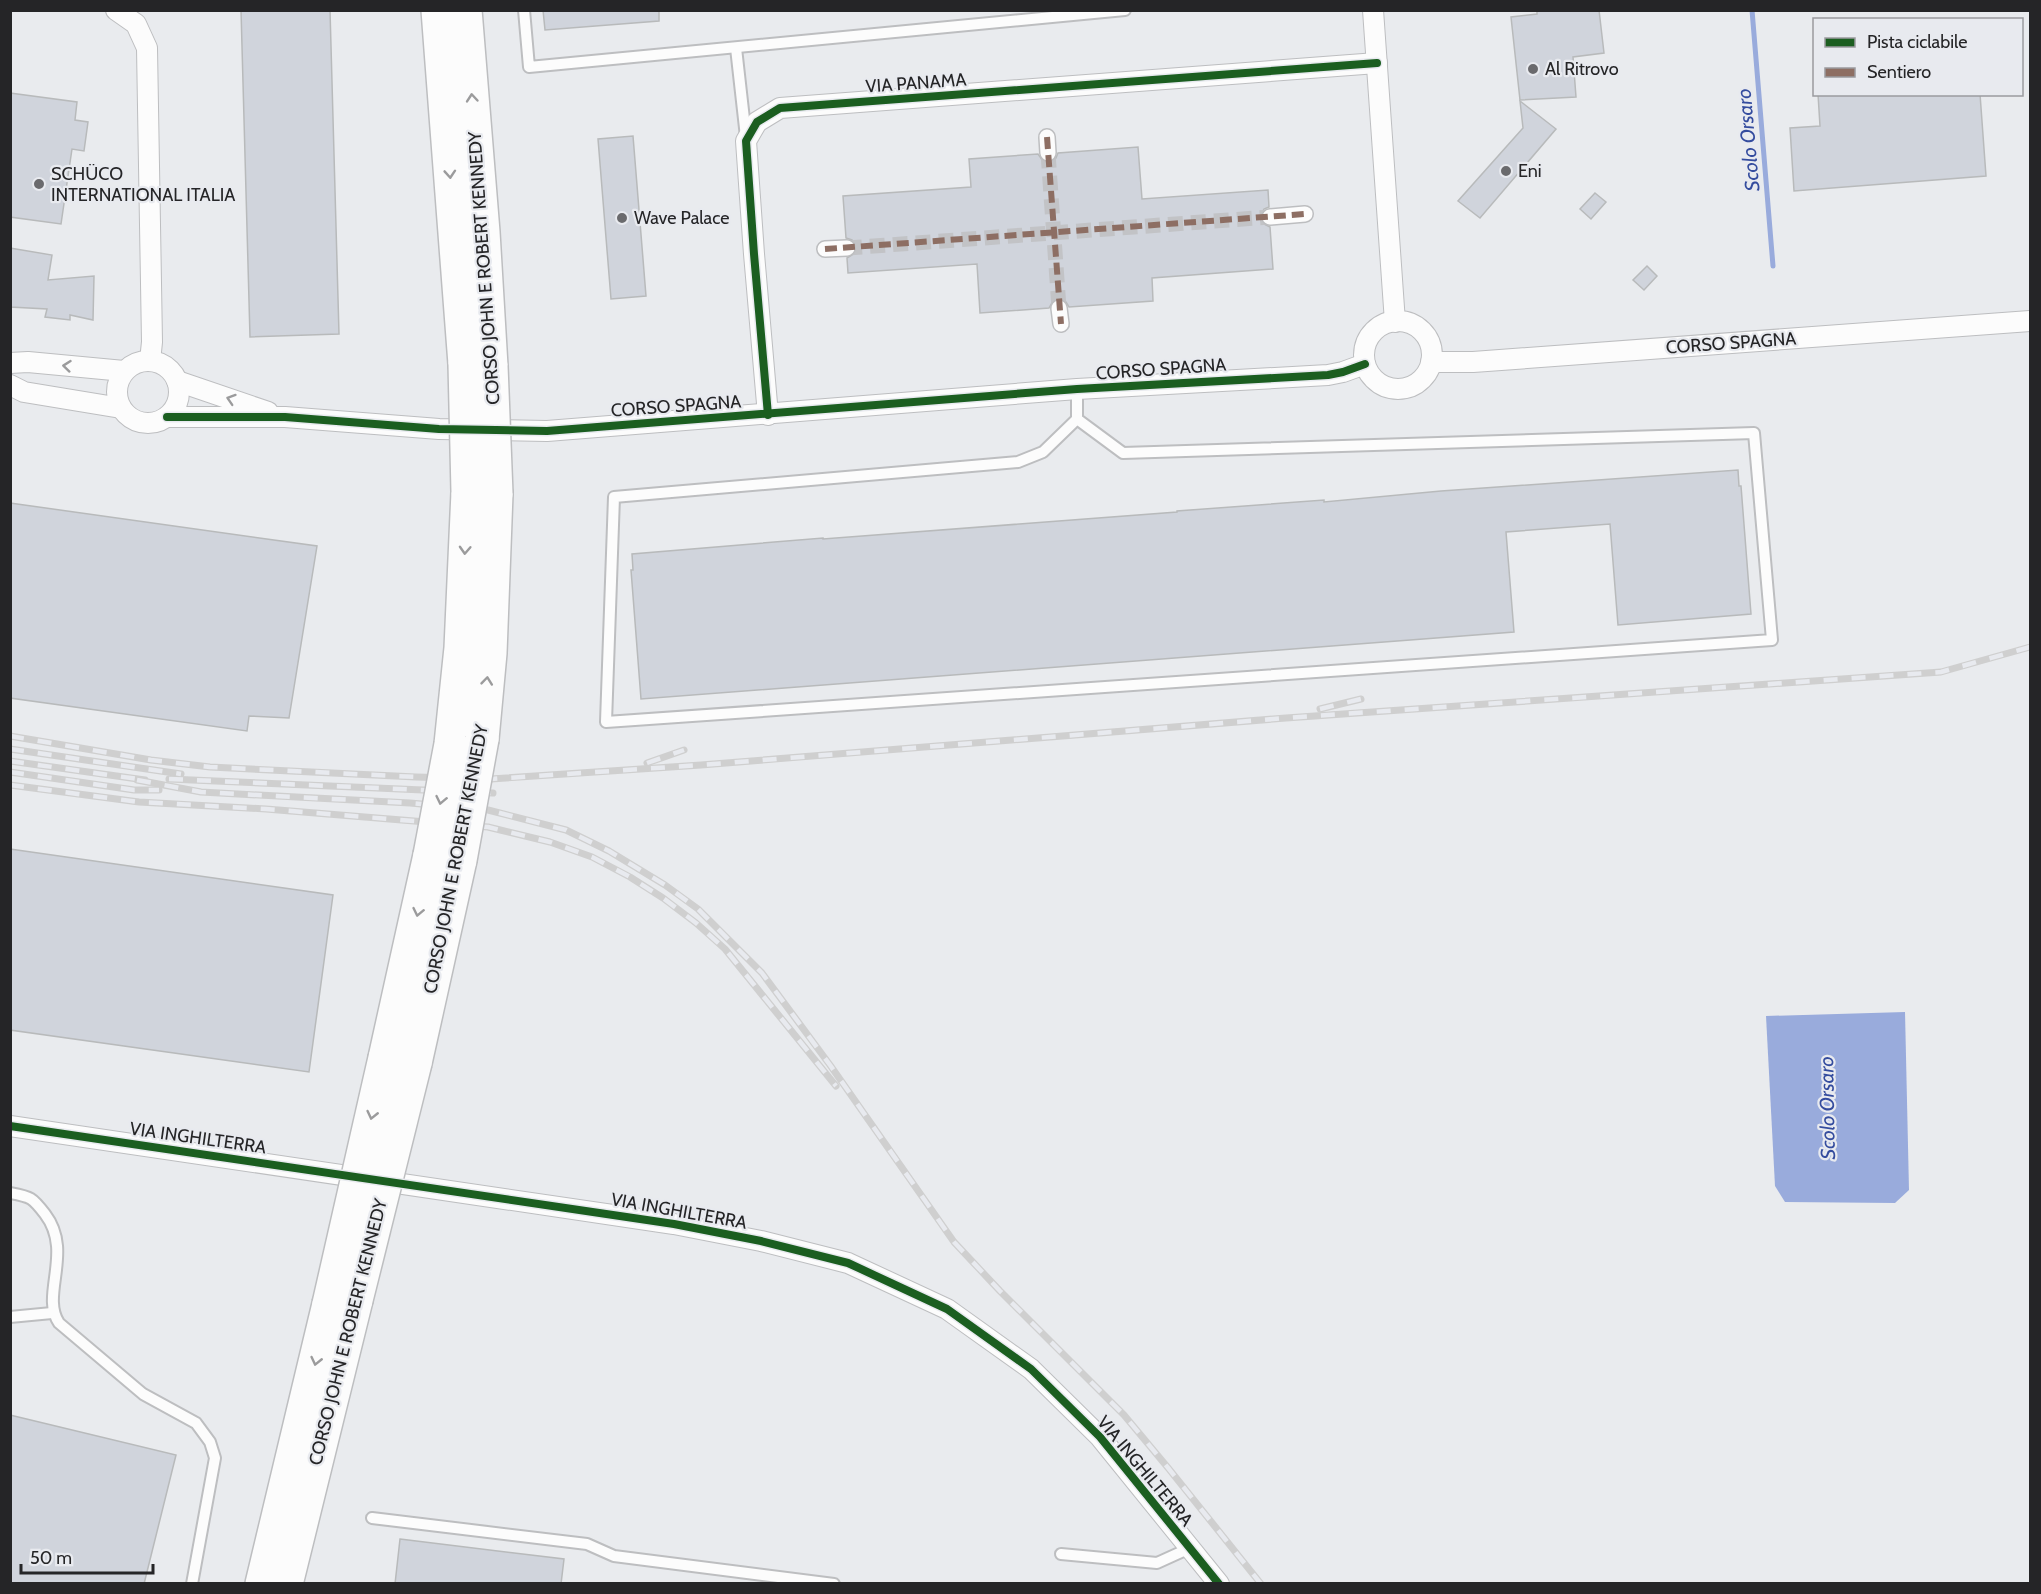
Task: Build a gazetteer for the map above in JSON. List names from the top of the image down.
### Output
{
  "streets": {
    "highway": ["CORSO JOHN E ROBERT KENNEDY"],
    "street": ["VIA PANAMA", "CORSO SPAGNA", "VIA INGHILTERRA"]
  },
  "water": ["Scolo Orsaro"],
  "places": [
    "Al Ritrovo",
    "Eni",
    "SCHÜCO INTERNATIONAL ITALIA",
    "Wave Palace"
  ],
  "legend": ["Pista ciclabile", "Sentiero"],
  "scale_bar": "50 m"
}
